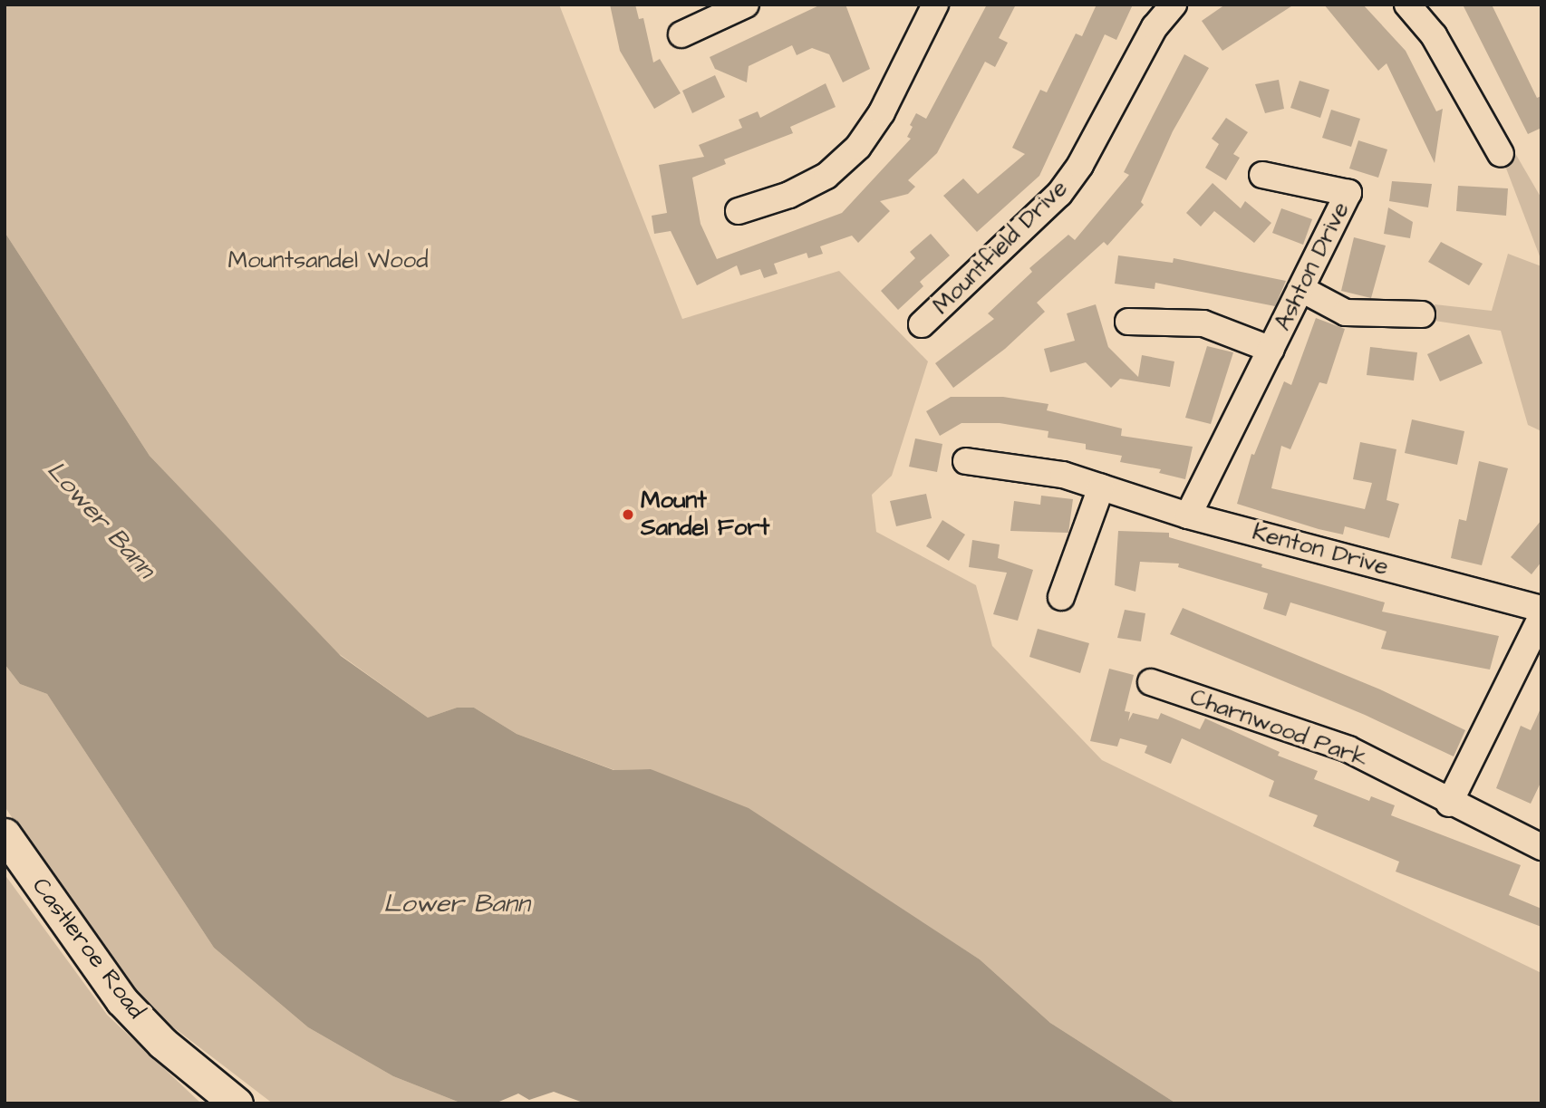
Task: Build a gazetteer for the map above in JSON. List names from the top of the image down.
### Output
{
  "streets": {
    "main road": ["Castleroe Road"],
    "street": [
      "Mountfield Drive",
      "Ashton Drive",
      "Kenton Drive",
      "Charnwood Park"
    ]
  },
  "crossings": [
    ["Ashton Drive", "Kenton Drive"]
  ],
  "water": ["Lower Bann"],
  "parks": ["Mountsandel Wood"],
  "places": ["Mount Sandel Fort"]
}
